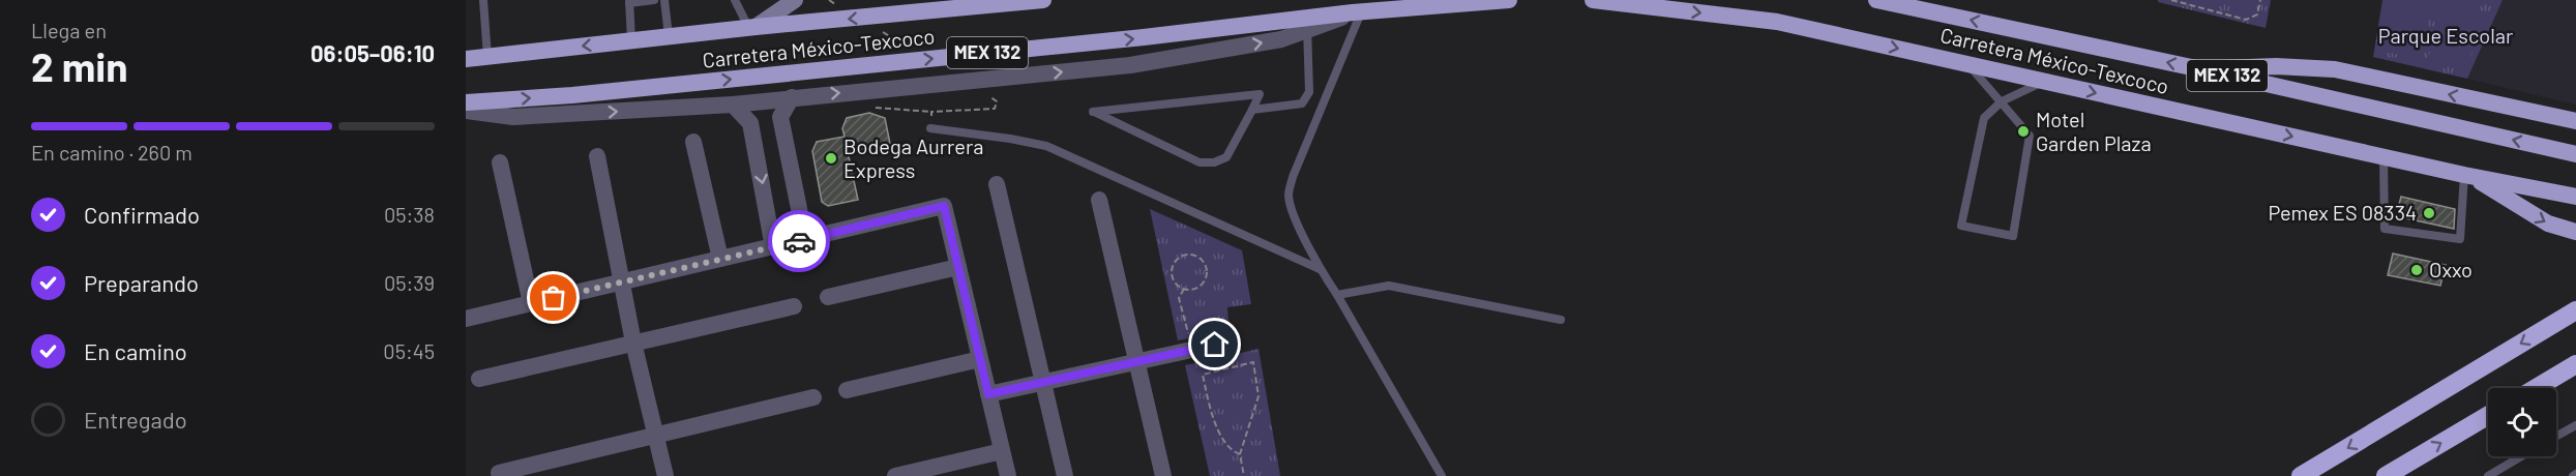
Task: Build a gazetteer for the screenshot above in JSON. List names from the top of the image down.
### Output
{
  "streets": {
    "highway": ["Carretera México-Texcoco", "MEX 132"]
  },
  "parks": ["Parque Escolar"],
  "places": [
    "Motel Garden Plaza",
    "Bodega Aurrera Express",
    "Pemex ES 08334",
    "Oxxo"
  ],
  "page": {
    "heading": ["2 min", "Llega en", "06:05–06:10"],
    "bar": "En camino · 260 m",
    "list": [
      ["Confirmado", "05:38"],
      ["Preparando", "05:39"],
      ["En camino", "05:45"],
      "Entregado"
    ]
  }
}
